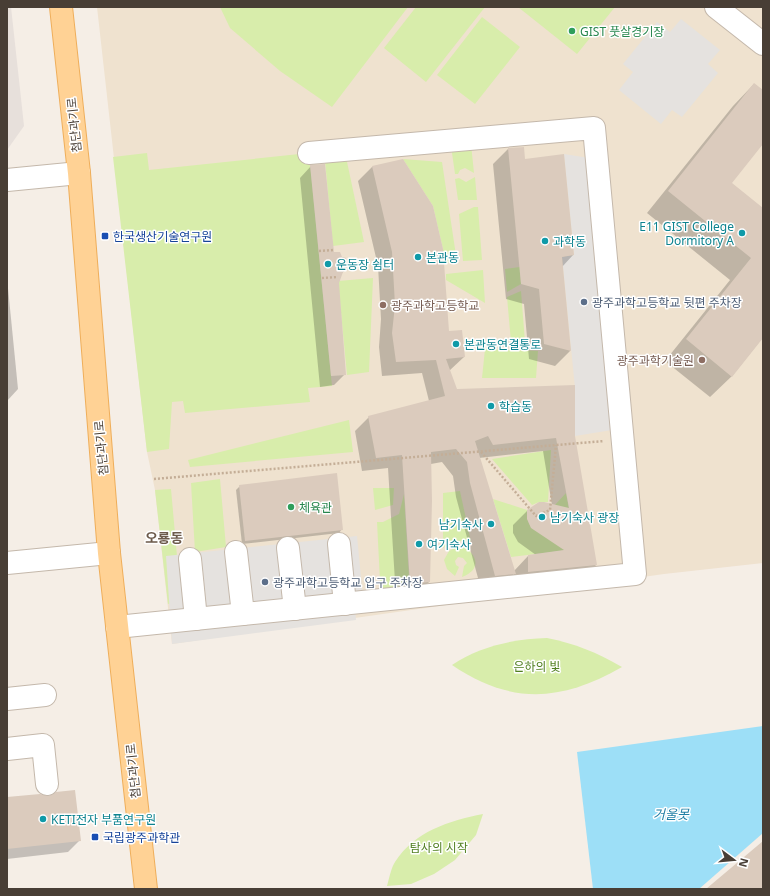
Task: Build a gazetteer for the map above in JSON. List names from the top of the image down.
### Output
{
  "streets": {
    "main road": ["첨단과기로"]
  },
  "districts": ["오룡동"],
  "water": ["거울못"],
  "parks": ["은하의 빛", "탐사의 시작"],
  "places": {
    "other": [
      "GIST 풋살경기장",
      "E11 GIST College Dormitory A",
      "과학동",
      "본관동",
      "운동장 쉼터",
      "광주과학고등학교 뒷편 주차장",
      "광주과학고등학교",
      "본관동연결통로",
      "광주과학기술원",
      "학습동",
      "체육관",
      "남기숙사 광장",
      "남기숙사",
      "여기숙사",
      "광주과학고등학교 입구 주차장",
      "KETI전자 부품연구원"
    ],
    "transit": ["한국생산기술연구원", "국립광주과학관"]
  },
  "north": "right"
}
